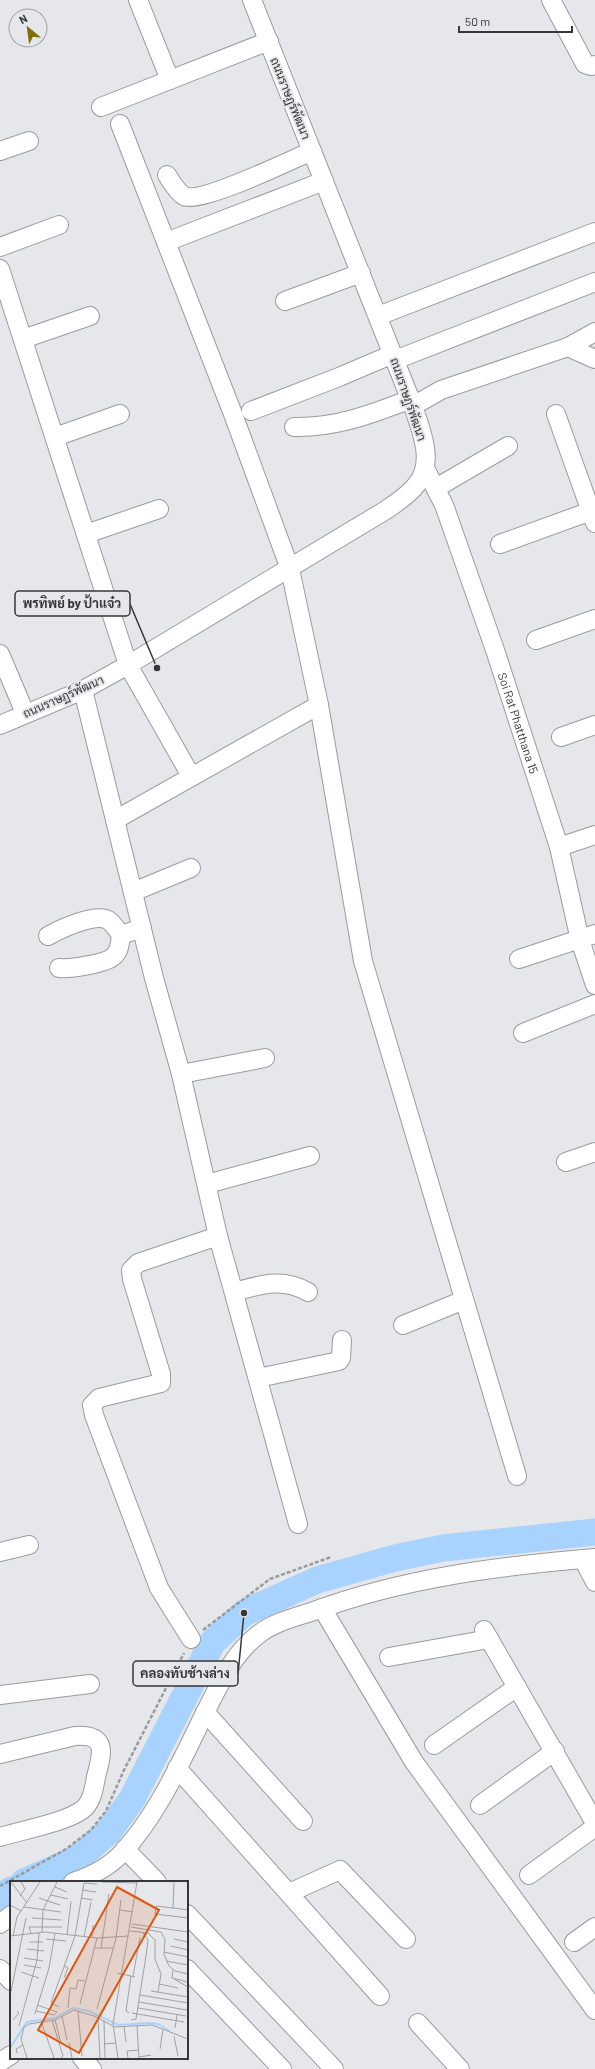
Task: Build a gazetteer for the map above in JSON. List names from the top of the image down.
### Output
{
  "streets": {
    "street": ["ถนนราษฏร์พัฒนา", "Soi Rat Phatthana 15"]
  },
  "crossings": [
    ["ถนนราษฏร์พัฒนา", "Soi Rat Phatthana 15"]
  ],
  "places": ["พรทิพย์ by ป้าแจ๋ว", "คลองทับช้างล่าง"],
  "scale_bar": "50 m",
  "north": "top left"
}
